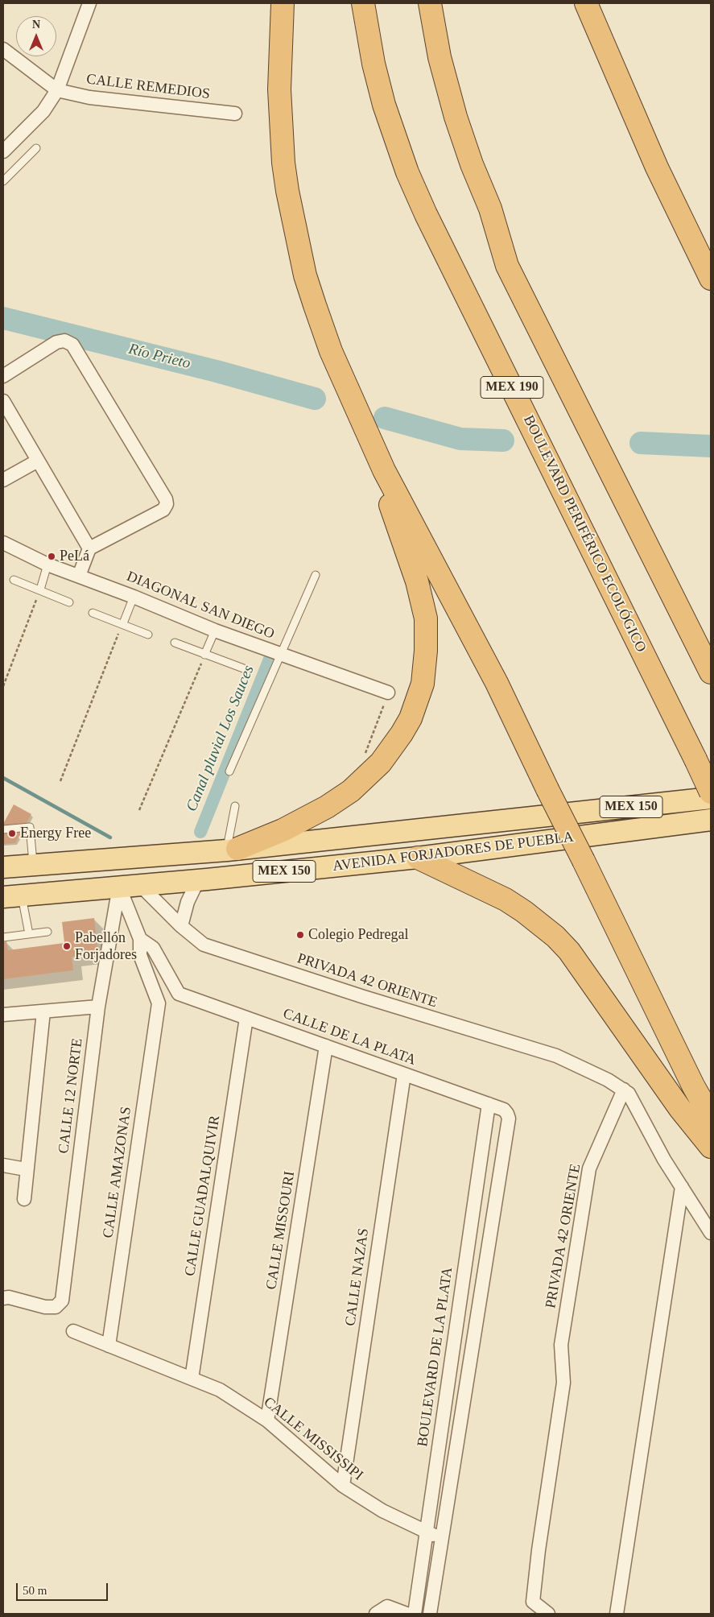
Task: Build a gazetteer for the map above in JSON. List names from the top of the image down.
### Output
{
  "streets": {
    "highway": ["MEX 190", "BOULEVARD PERIFÉRICO ECOLÓGICO"],
    "main road": ["MEX 150", "AVENIDA FORJADORES DE PUEBLA"],
    "street": [
      "CALLE REMEDIOS",
      "DIAGONAL SAN DIEGO",
      "PRIVADA 42 ORIENTE",
      "CALLE DE LA PLATA",
      "CALLE 12 NORTE",
      "CALLE AMAZONAS",
      "CALLE GUADALQUIVIR",
      "CALLE MISSOURI",
      "CALLE NAZAS",
      "BOULEVARD DE LA PLATA",
      "CALLE MISSISSIPI"
    ]
  },
  "crossings": [
    ["AVENIDA FORJADORES DE PUEBLA", "PRIVADA 42 ORIENTE"],
    ["AVENIDA FORJADORES DE PUEBLA", "CALLE 12 NORTE"],
    ["CALLE DE LA PLATA", "CALLE GUADALQUIVIR"],
    ["CALLE DE LA PLATA", "CALLE MISSOURI"],
    ["CALLE DE LA PLATA", "CALLE NAZAS"],
    ["CALLE DE LA PLATA", "BOULEVARD DE LA PLATA"],
    ["CALLE DE LA PLATA", "CALLE MISSISSIPI"],
    ["CALLE AMAZONAS", "CALLE MISSISSIPI"],
    ["CALLE GUADALQUIVIR", "CALLE MISSISSIPI"],
    ["CALLE MISSOURI", "CALLE MISSISSIPI"],
    ["CALLE NAZAS", "CALLE MISSISSIPI"],
    ["BOULEVARD DE LA PLATA", "CALLE MISSISSIPI"]
  ],
  "water": ["Río Prieto", "Canal pluvial Los Sauces"],
  "places": [
    "PeLá",
    "Energy Free",
    "Colegio Pedregal",
    "Pabellón Forjadores"
  ],
  "scale_bar": "50 m",
  "north": "top"
}
